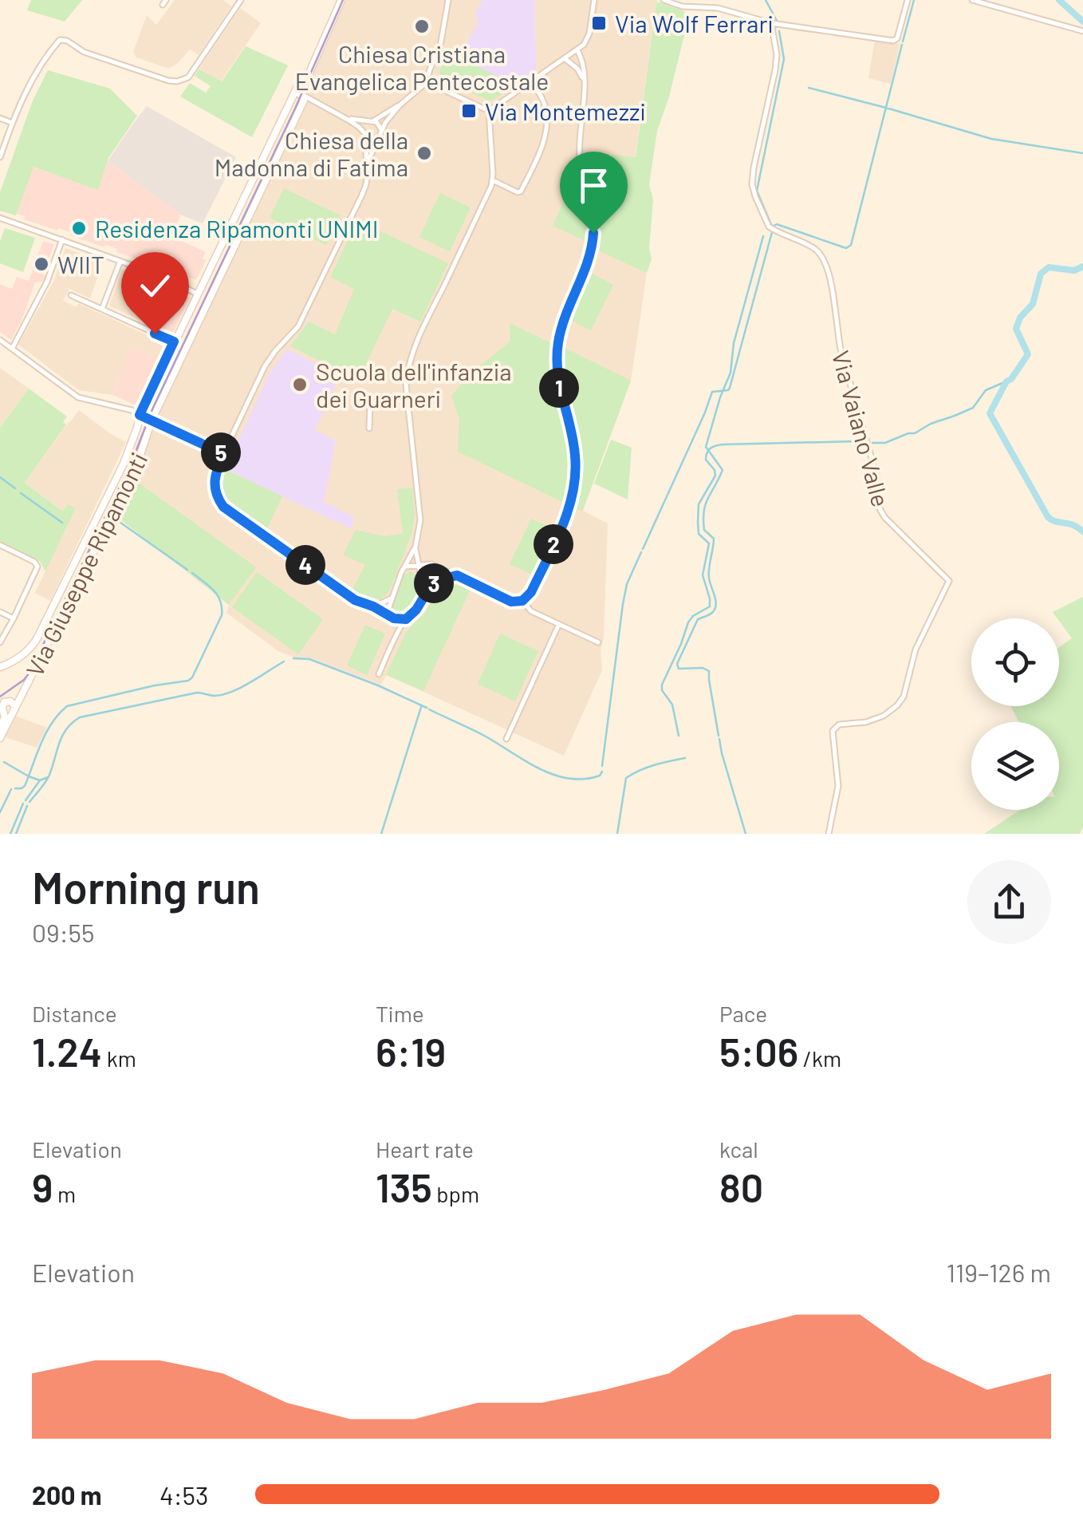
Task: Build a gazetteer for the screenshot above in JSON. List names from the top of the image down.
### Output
{
  "streets": {
    "street": ["Via Vaiano Valle", "Via Giuseppe Ripamonti"]
  },
  "places": {
    "transit": ["Via Wolf Ferrari", "Via Montemezzi"],
    "other": [
      "Chiesa Cristiana Evangelica Pentecostale",
      "Chiesa della Madonna di Fatima",
      "Residenza Ripamonti UNIMI",
      "WIIT",
      "Scuola dell'infanzia dei Guarneri"
    ]
  },
  "page": {
    "pins": [
      "1",
      "5",
      "2",
      "4",
      "3"
    ],
    "heading": ["Morning run", "09:55"],
    "stats": [
      ["Distance", "1.24 km"],
      ["Time", "6:19"],
      ["Pace", "5:06 /km"],
      ["Elevation", "9 m"],
      ["Heart rate", "135 bpm"],
      ["kcal", "80"]
    ],
    "chart": ["Elevation", "119–126 m"],
    "list": [
      {
        "name": "200 m",
        "note": "4:53"
      }
    ]
  }
}
